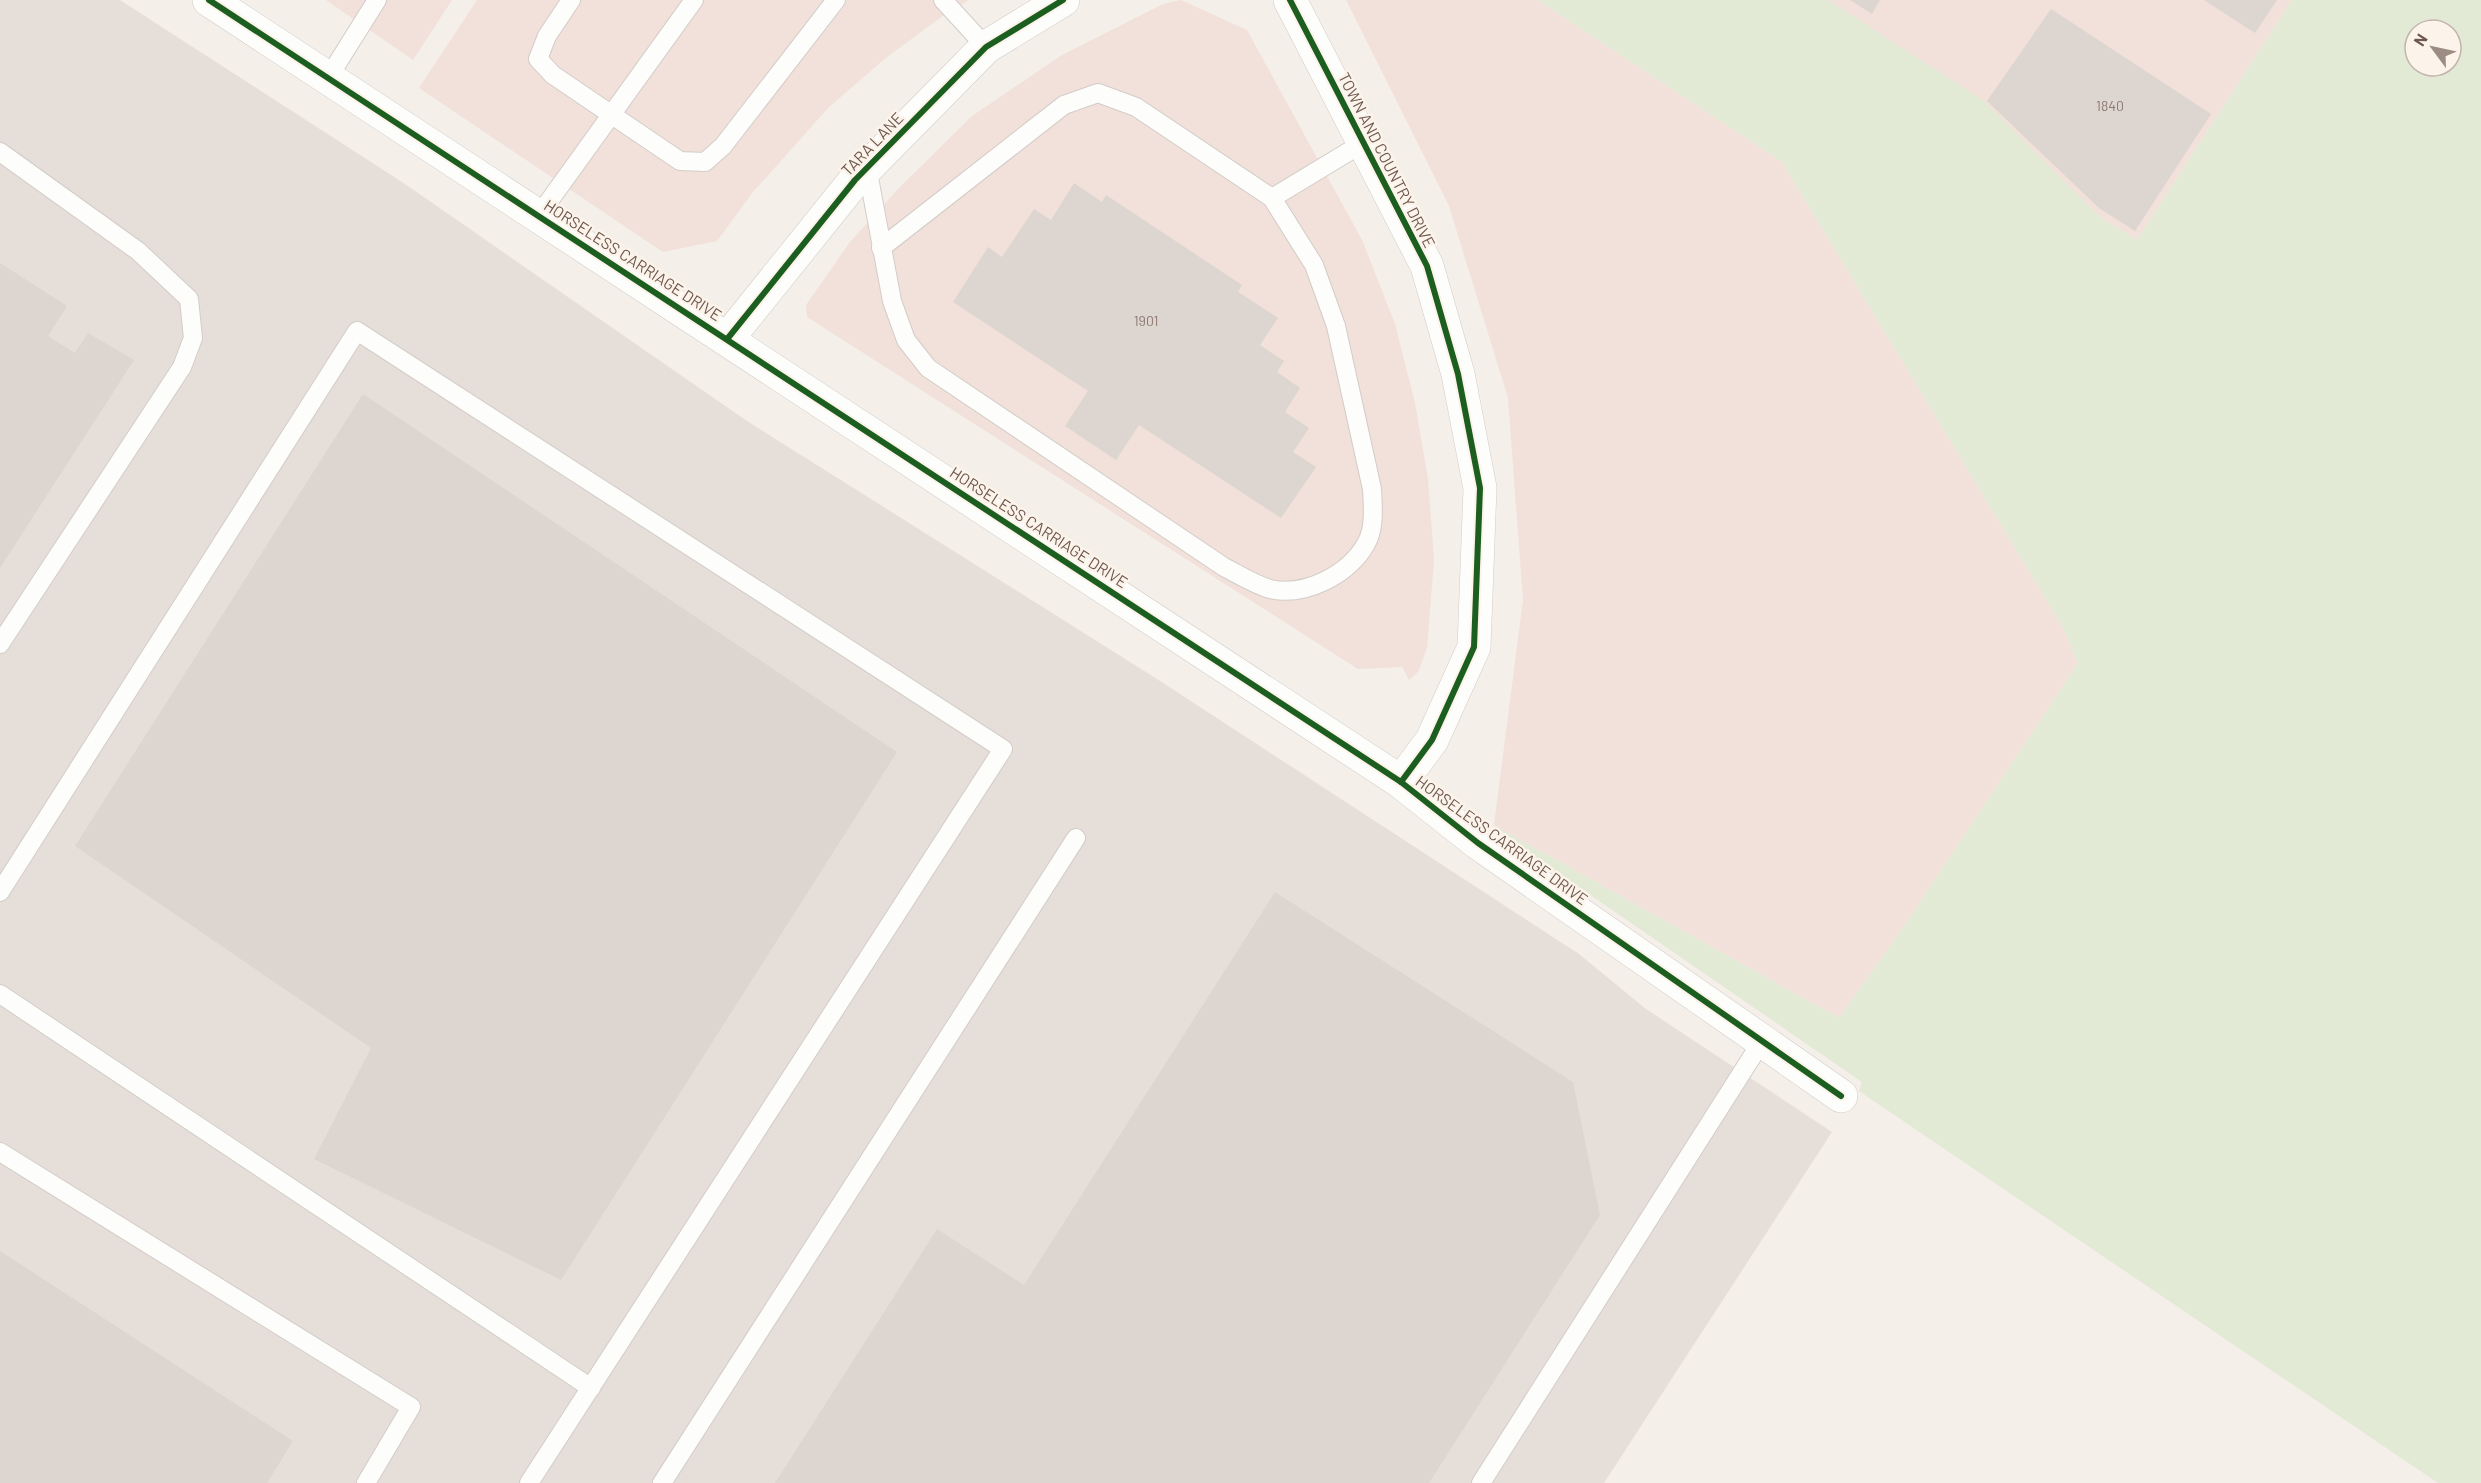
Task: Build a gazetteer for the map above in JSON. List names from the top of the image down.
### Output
{
  "streets": {
    "street": ["TARA LANE", "TOWN AND COUNTRY DRIVE", "HORSELESS CARRIAGE DRIVE"]
  },
  "crossings": [
    ["TARA LANE", "HORSELESS CARRIAGE DRIVE"],
    ["TOWN AND COUNTRY DRIVE", "HORSELESS CARRIAGE DRIVE"]
  ],
  "house_numbers": ["1840", "1901"],
  "north": "top left"
}
